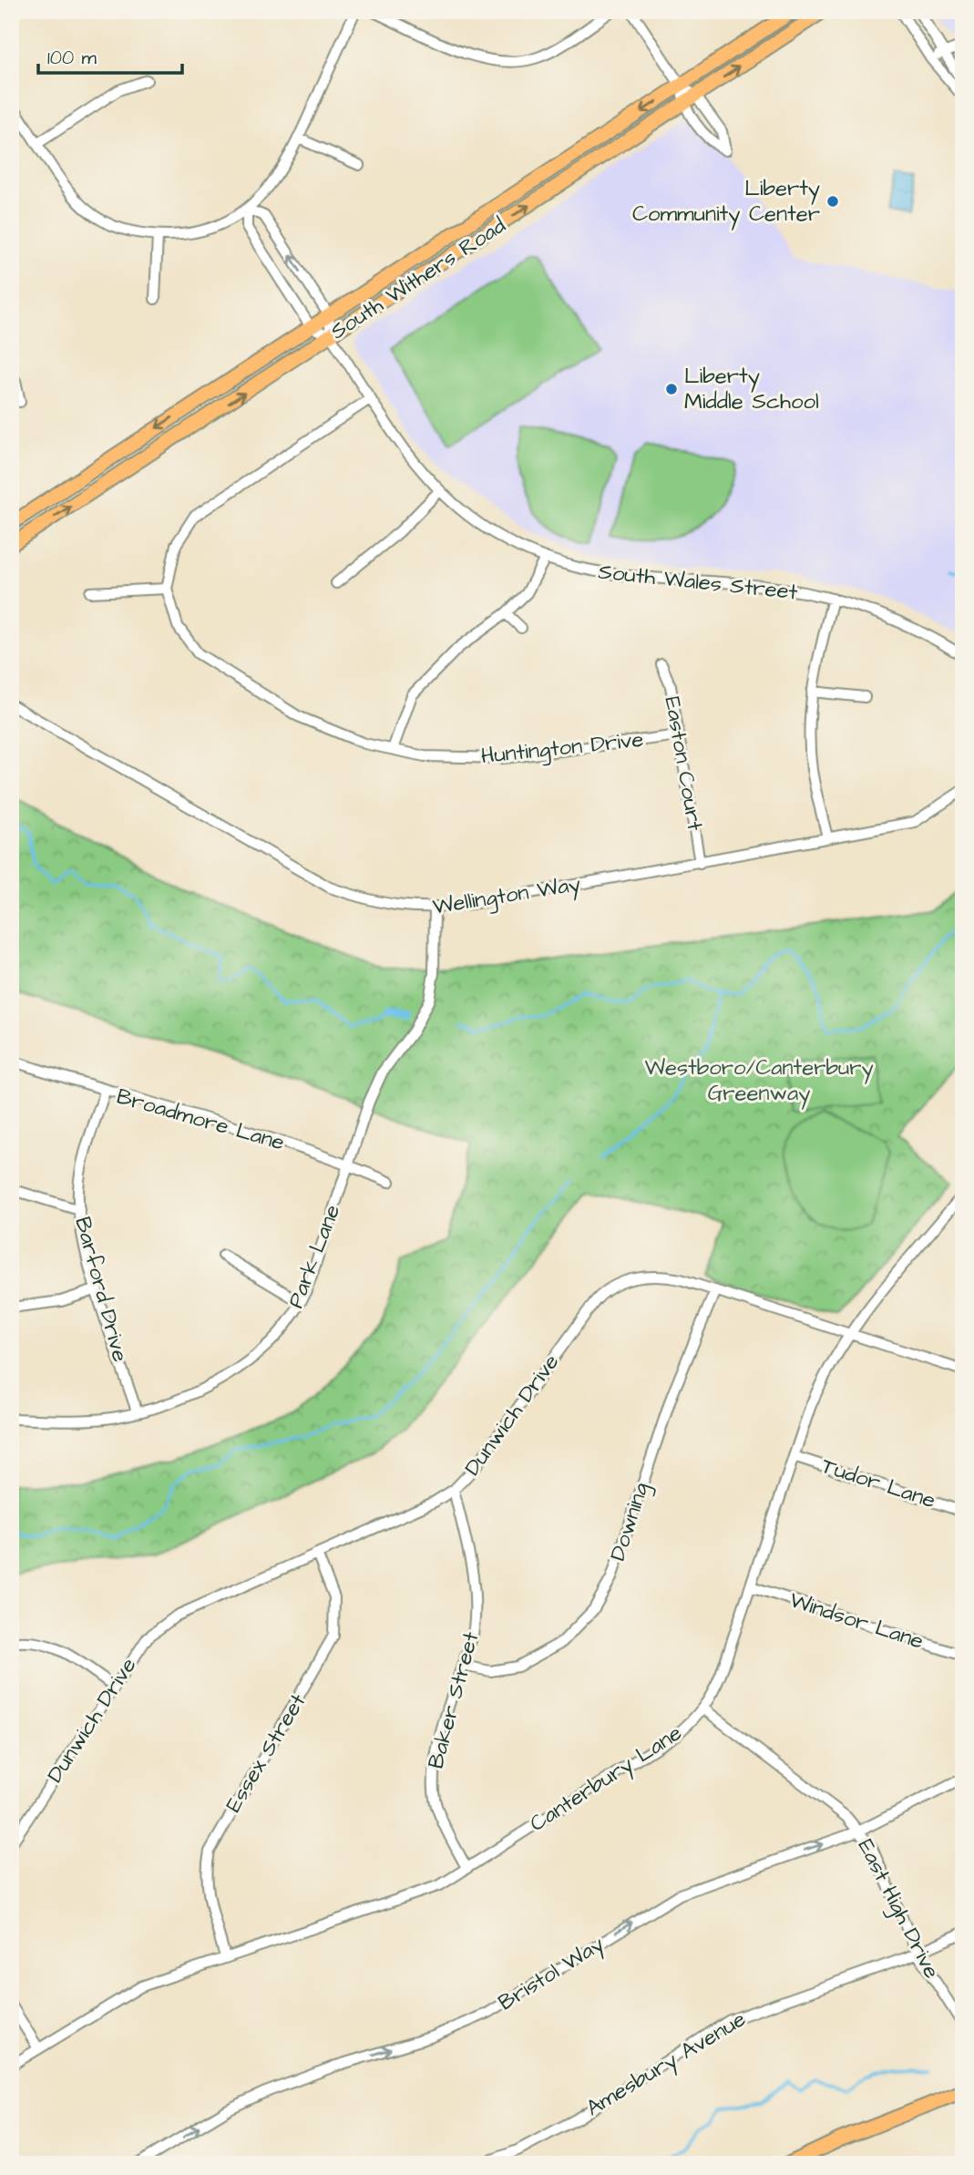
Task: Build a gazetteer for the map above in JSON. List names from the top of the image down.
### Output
{
  "streets": {
    "main road": ["South Withers Road"],
    "street": [
      "South Wales Street",
      "Huntington Drive",
      "Easton Court",
      "Wellington Way",
      "Broadmore Lane",
      "Park Lane",
      "Barford Drive",
      "Dunwich Drive",
      "Tudor Lane",
      "Downing",
      "Windsor Lane",
      "Baker Street",
      "Essex Street",
      "Canterbury Lane",
      "East High Drive",
      "Bristol Way",
      "Amesbury Avenue"
    ]
  },
  "crossings": [
    ["South Withers Road", "South Wales Street"],
    ["South Wales Street", "Huntington Drive"],
    ["Huntington Drive", "Easton Court"],
    ["Easton Court", "Wellington Way"],
    ["Wellington Way", "Park Lane"],
    ["Broadmore Lane", "Park Lane"],
    ["Broadmore Lane", "Barford Drive"],
    ["Park Lane", "Barford Drive"],
    ["Dunwich Drive", "Downing"],
    ["Dunwich Drive", "Baker Street"],
    ["Dunwich Drive", "Essex Street"],
    ["Dunwich Drive", "Canterbury Lane"],
    ["Tudor Lane", "Canterbury Lane"],
    ["Downing", "Baker Street"],
    ["Windsor Lane", "Canterbury Lane"],
    ["Baker Street", "Canterbury Lane"],
    ["Essex Street", "Canterbury Lane"],
    ["Canterbury Lane", "East High Drive"],
    ["East High Drive", "Bristol Way"],
    ["East High Drive", "Amesbury Avenue"]
  ],
  "one_way": ["Bristol Way"],
  "parks": ["Westboro/Canterbury Greenway"],
  "places": ["Liberty Community Center", "Liberty Middle School"],
  "scale_bar": "100 m"
}
